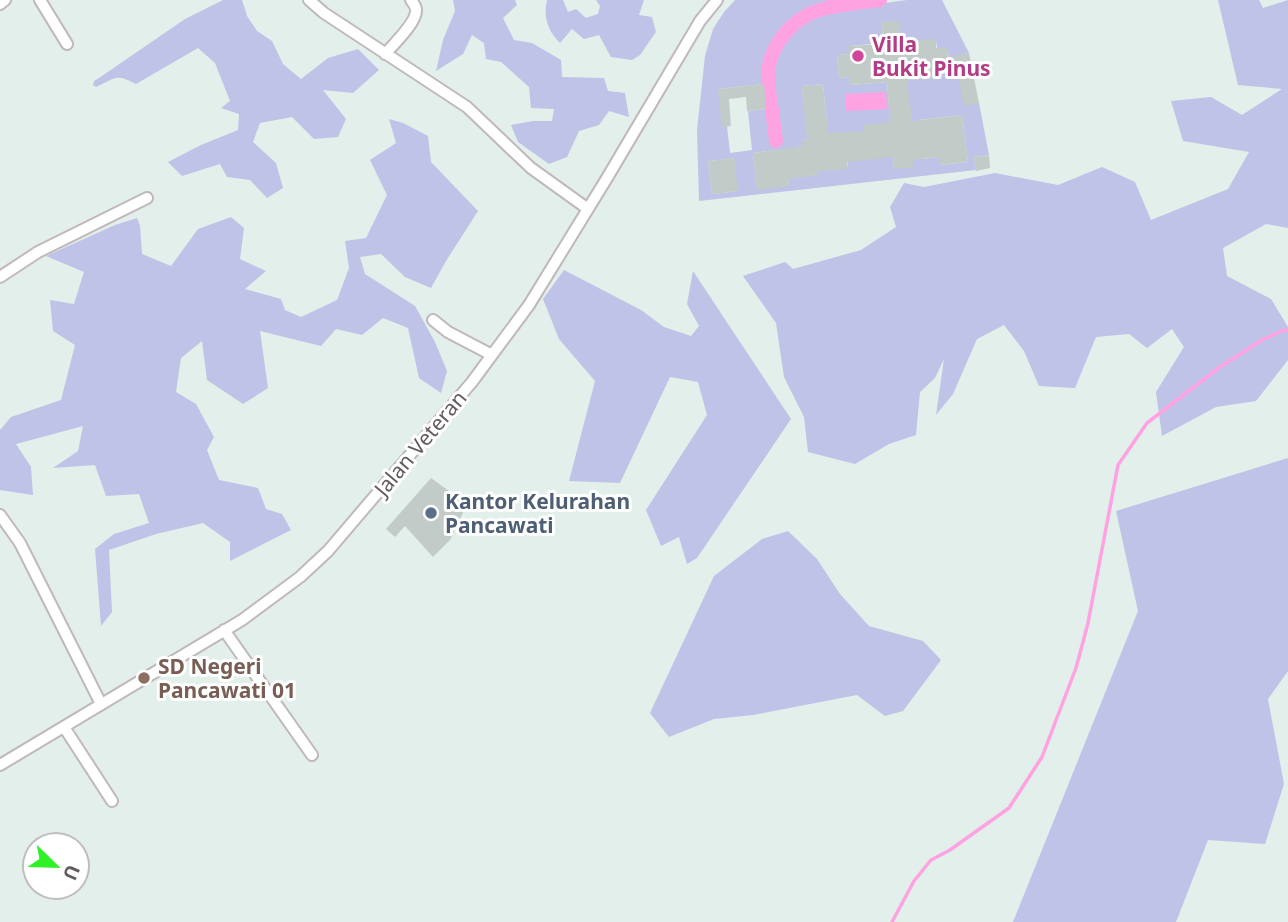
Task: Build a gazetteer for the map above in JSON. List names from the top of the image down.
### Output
{
  "streets": {
    "street": ["Jalan Veteran"]
  },
  "places": ["Villa Bukit Pinus", "Kantor Kelurahan Pancawati", "SD Negeri Pancawati 01"],
  "north": "bottom right"
}
